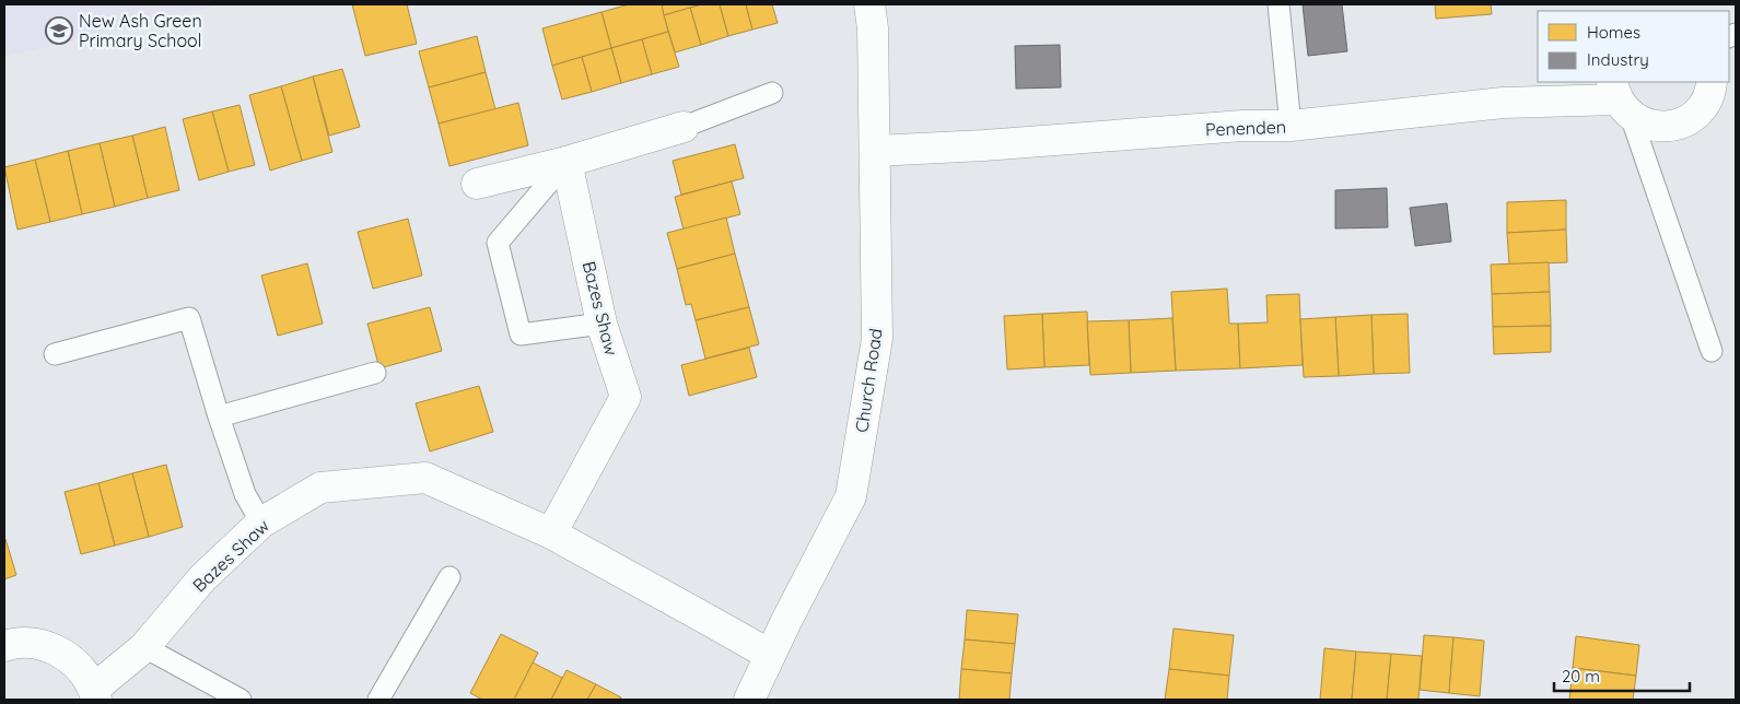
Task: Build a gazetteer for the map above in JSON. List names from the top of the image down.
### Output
{
  "streets": {
    "street": ["Penenden", "Bazes Shaw", "Church Road"]
  },
  "crossings": [
    ["Penenden", "Church Road"],
    ["Bazes Shaw", "Church Road"]
  ],
  "places": {
    "school or university": ["New Ash Green Primary School"]
  },
  "legend": ["Homes", "Industry"],
  "scale_bar": "20 m"
}
